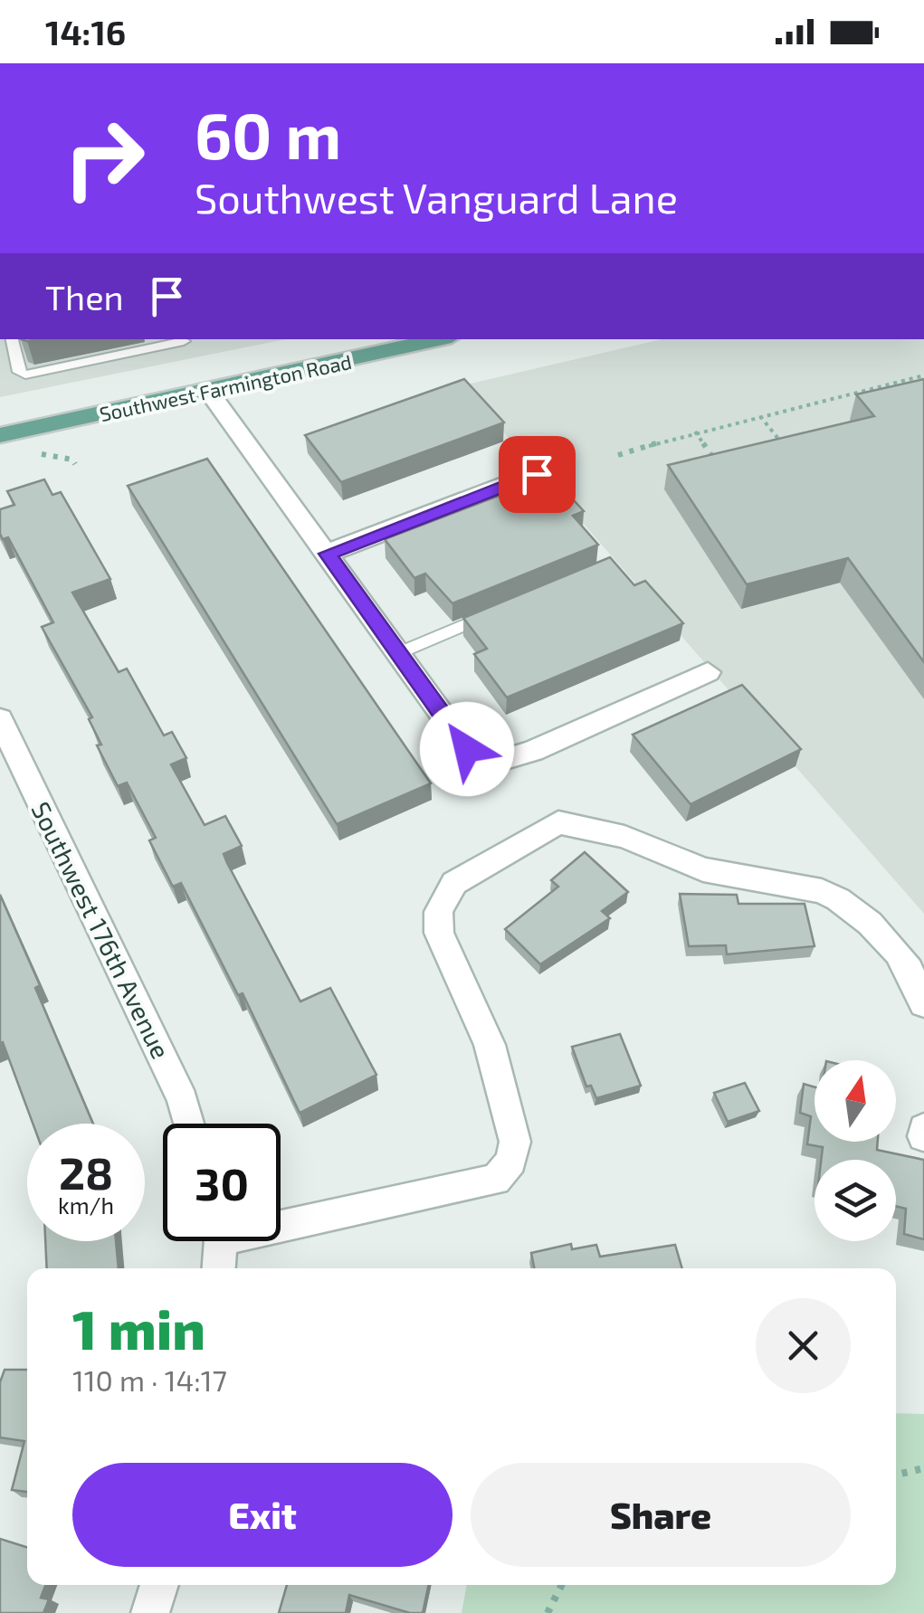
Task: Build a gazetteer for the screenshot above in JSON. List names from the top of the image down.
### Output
{
  "streets": {
    "main road": ["Southwest Farmington Road"],
    "street": ["Southwest 176th Avenue"]
  },
  "north": "top",
  "page": {
    "status": "14:16",
    "turn": ["60 m", "Southwest Vanguard Lane"],
    "then": "Then",
    "speed": "28 km/h",
    "limit": "30",
    "heading": ["1 min", "110 m · 14:17"],
    "buttons": ["Exit", "Share"]
  }
}
